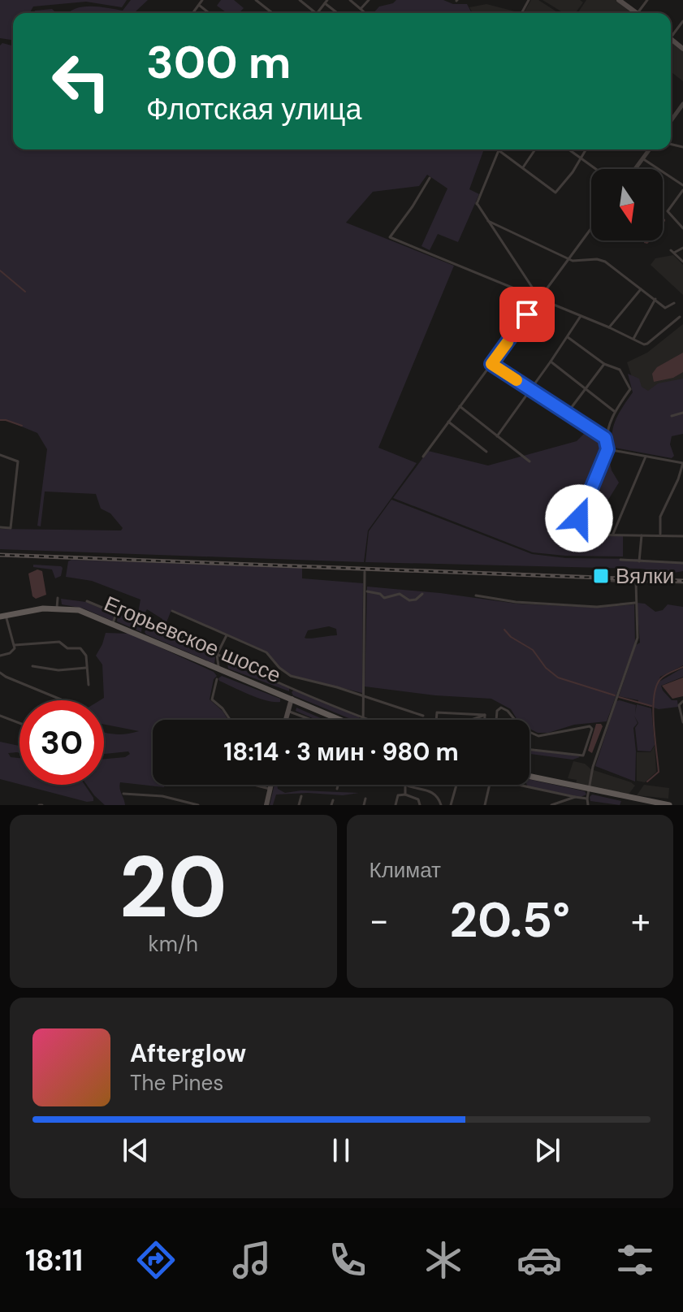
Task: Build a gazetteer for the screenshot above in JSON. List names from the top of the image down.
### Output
{
  "streets": {
    "main road": ["Егорьевское шоссе"]
  },
  "places": {
    "transit": ["Вялки"]
  },
  "north": "bottom",
  "page": {
    "turn": ["300 m", "Флотская улица"],
    "limit": "30",
    "trip": "18:14 · 3 мин · 980 m",
    "tile": [
      ["20", "km/h"],
      "Климат"
    ],
    "heat": ["−", "20.5°", "+"],
    "song": ["Afterglow", "The Pines"],
    "tabs": "18:11"
  }
}
